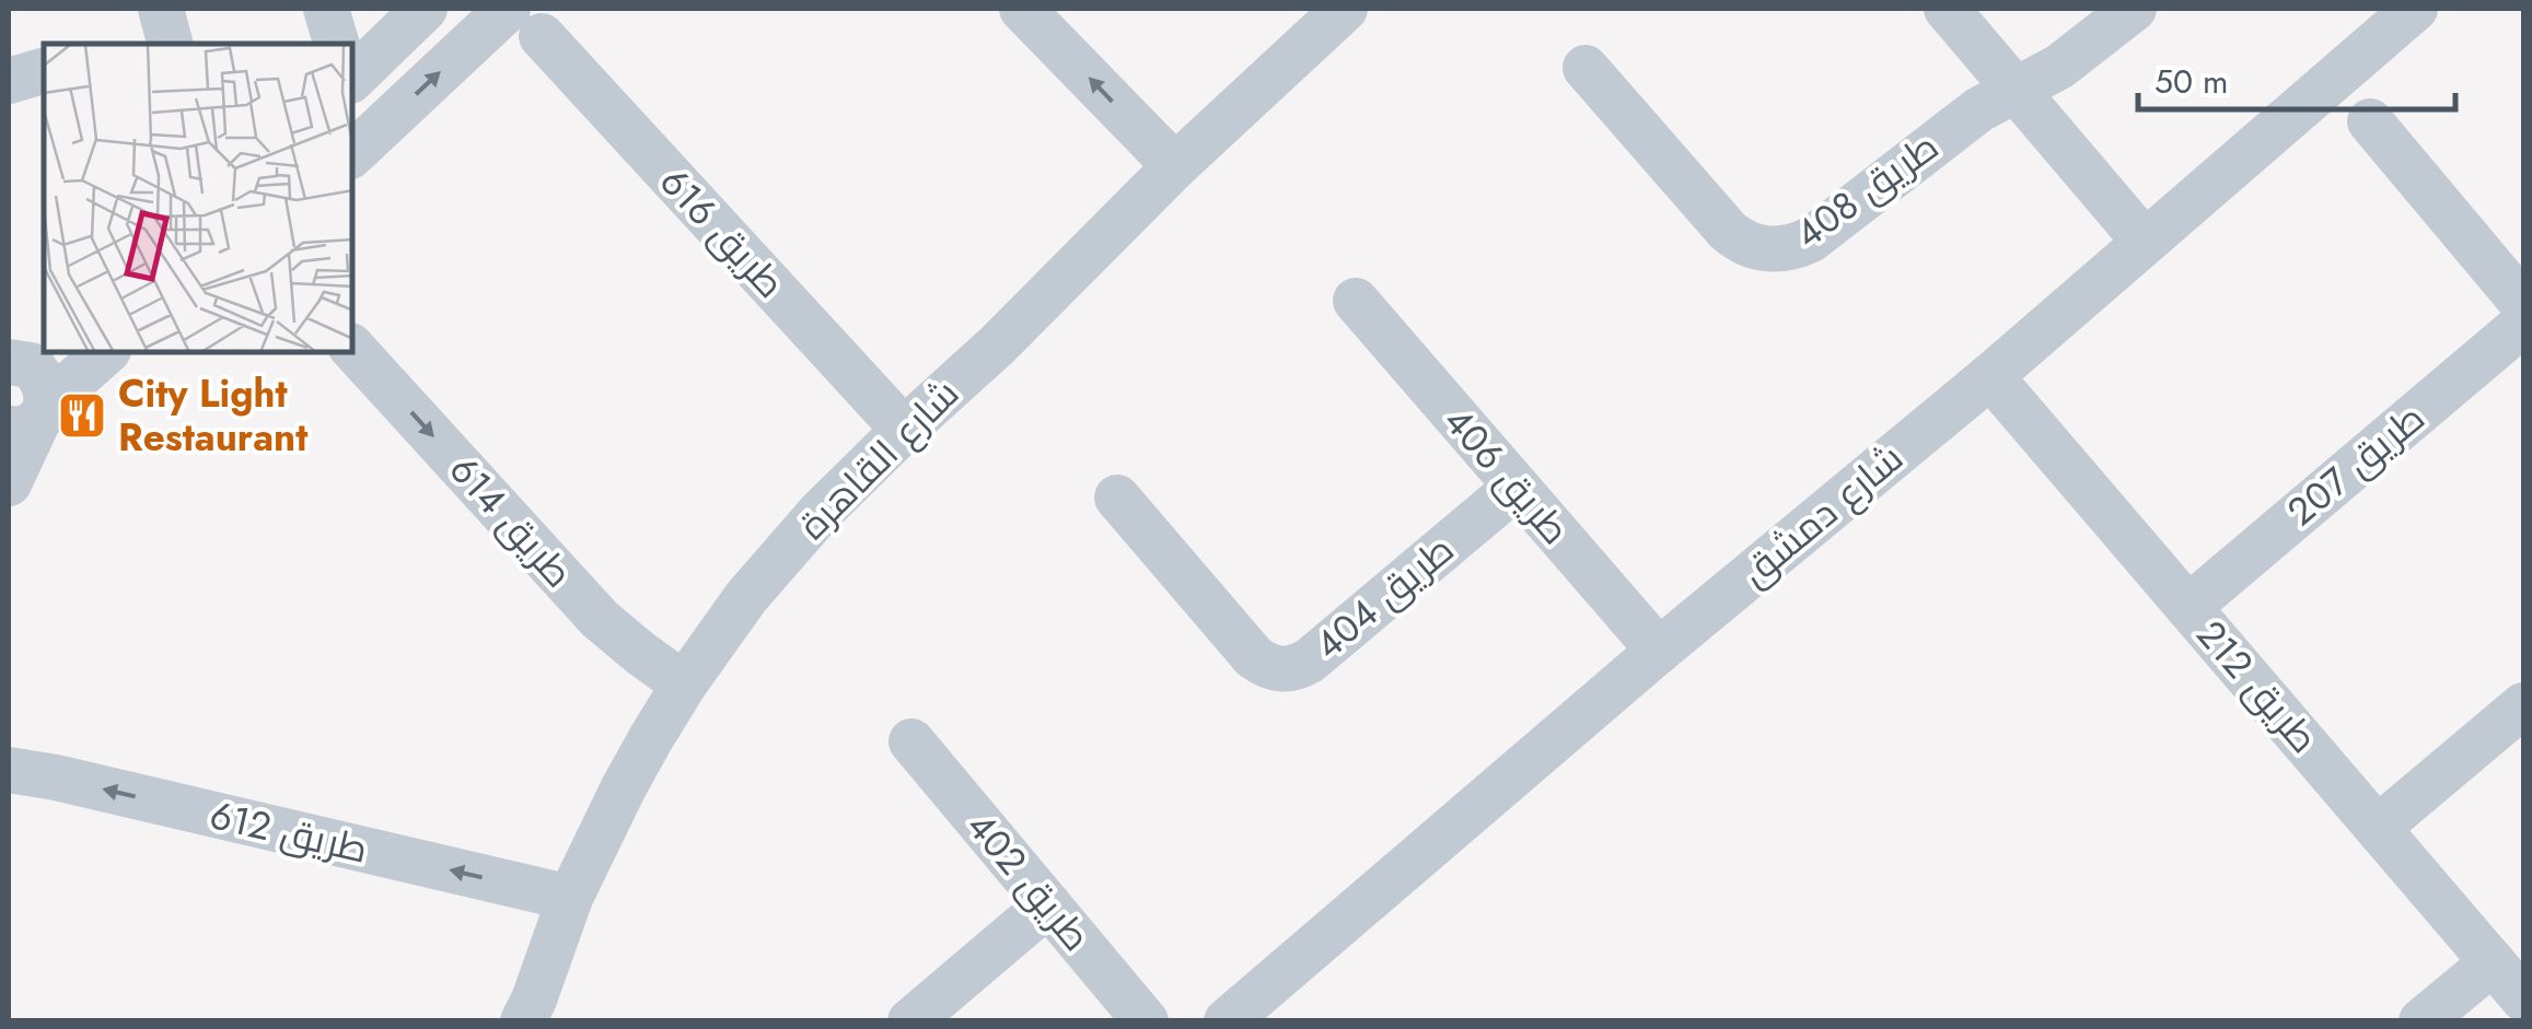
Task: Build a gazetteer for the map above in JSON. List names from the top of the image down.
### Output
{
  "streets": {
    "street": [
      "طريق 408",
      "طريق 616",
      "شارع القاهرة",
      "طريق 207",
      "طريق 406",
      "شارع دمشق",
      "طريق 614",
      "طريق 404",
      "طريق 212",
      "طريق 612",
      "طريق 402"
    ]
  },
  "crossings": [
    ["طريق 616", "شارع القاهرة"],
    ["شارع القاهرة", "طريق 614"],
    ["شارع القاهرة", "طريق 612"],
    ["طريق 207", "طريق 212"],
    ["طريق 406", "شارع دمشق"],
    ["طريق 406", "طريق 404"],
    ["شارع دمشق", "طريق 212"]
  ],
  "one_way": ["طريق 614", "طريق 612"],
  "places": {
    "restaurant": ["City Light Restaurant"]
  },
  "scale_bar": "50 m"
}
